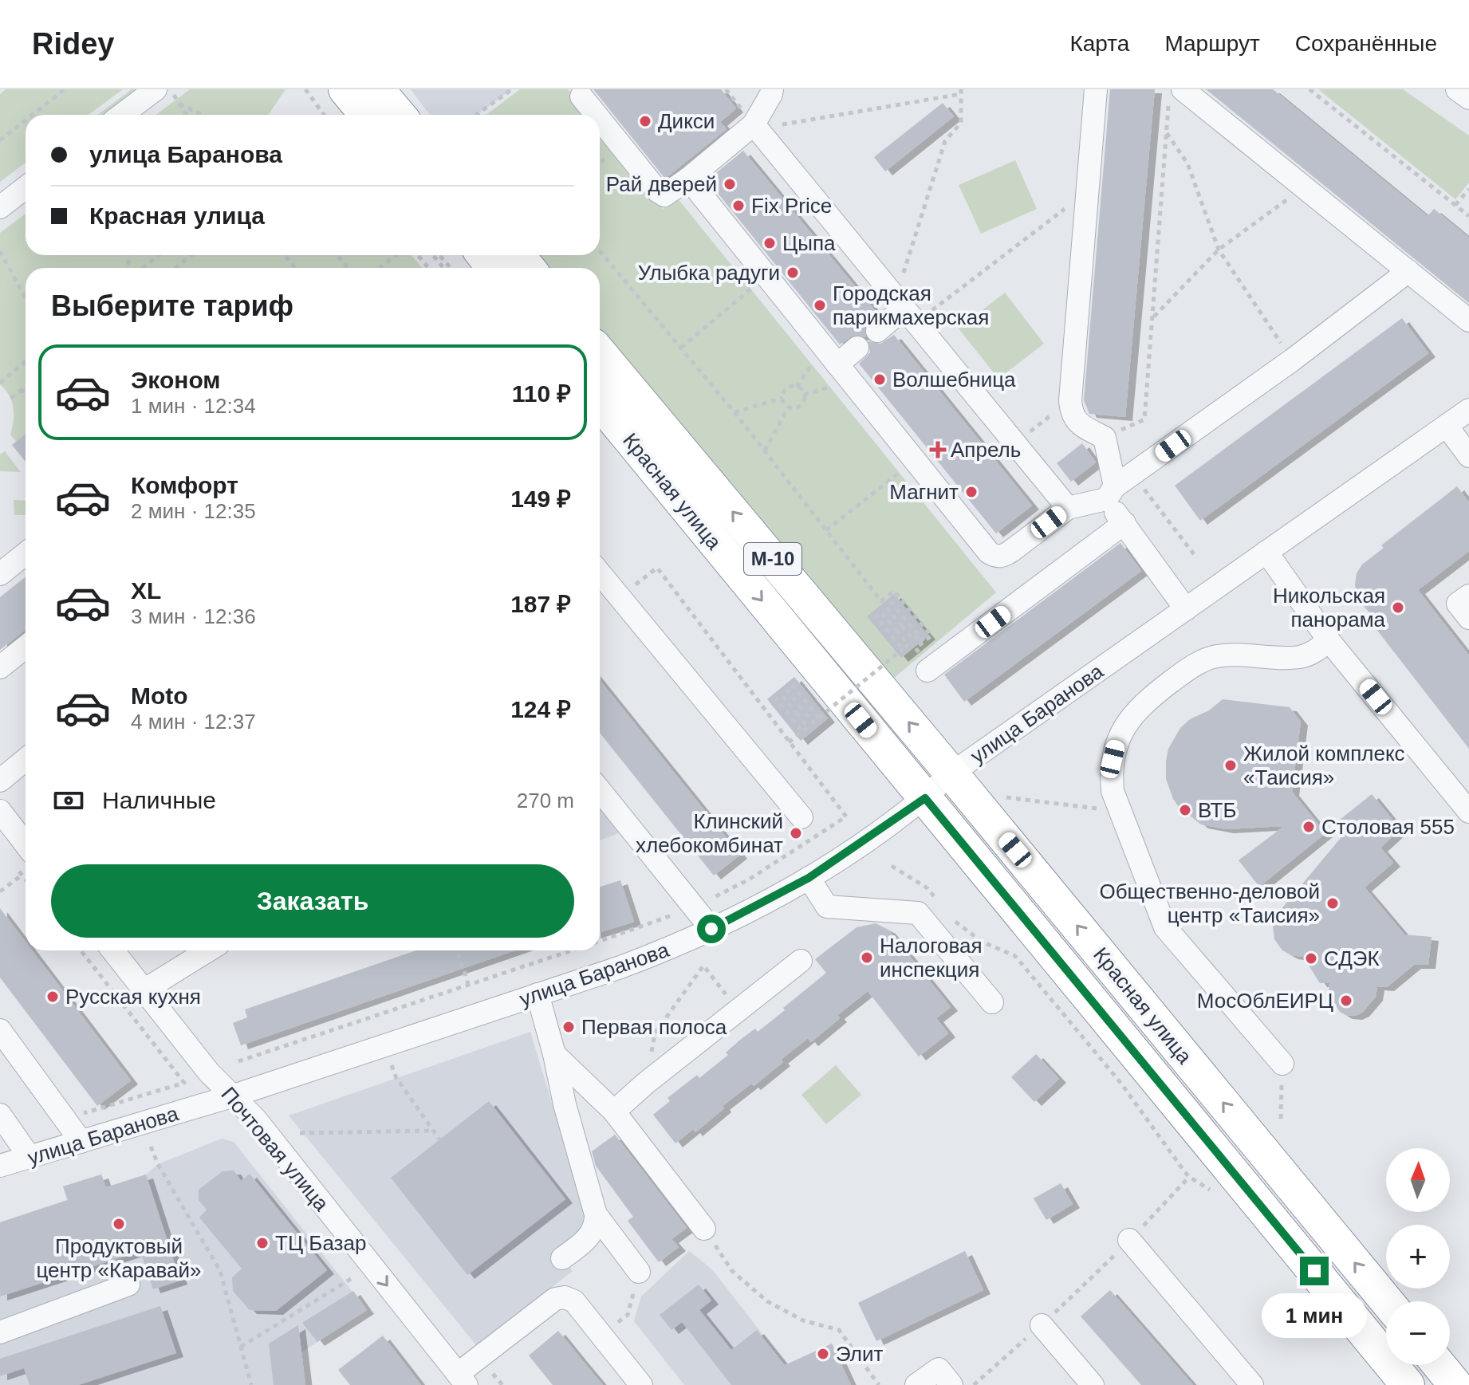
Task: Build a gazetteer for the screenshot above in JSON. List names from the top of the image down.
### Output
{
  "streets": {
    "highway": ["Красная улица", "М-10"],
    "street": ["улица Баранова", "Почтовая улица"]
  },
  "crossings": [
    ["Красная улица", "улица Баранова"],
    ["улица Баранова", "Почтовая улица"]
  ],
  "one_way": ["Почтовая улица"],
  "places": {
    "other": [
      "Дикси",
      "Рай дверей",
      "Fix Price",
      "Цыпа",
      "Улыбка радуги",
      "Городская парикмахерская",
      "Волшебница",
      "Магнит",
      "Никольская панорама",
      "Жилой комплекс «Таисия»",
      "ВТБ",
      "Столовая 555",
      "Клинский хлебокомбинат",
      "Общественно-деловой центр «Таисия»",
      "Налоговая инспекция",
      "СДЭК",
      "Русская кухня",
      "МосОблЕИРЦ",
      "Первая полоса",
      "Продуктовый центр «Каравай»",
      "ТЦ Базар",
      "Элит"
    ],
    "health": ["Апрель"]
  },
  "north": "top",
  "page": {
    "header": "Ridey",
    "nav": ["Карта", "Маршрут", "Сохранённые"],
    "banner": ["улица Баранова", "Красная улица"],
    "heading": "Выберите тариф",
    "list": [
      {
        "name": "Эконом",
        "note": "1 мин · 12:34",
        "value": "110 ₽"
      },
      {
        "name": "Комфорт",
        "note": "2 мин · 12:35",
        "value": "149 ₽"
      },
      {
        "name": "XL",
        "note": "3 мин · 12:36",
        "value": "187 ₽"
      },
      {
        "name": "Moto",
        "note": "4 мин · 12:37",
        "value": "124 ₽"
      }
    ],
    "pay": ["Наличные", "270 m"],
    "buttons": "Заказать",
    "map_buttons": ["+", "−"],
    "bubble": "1 мин"
  }
}
